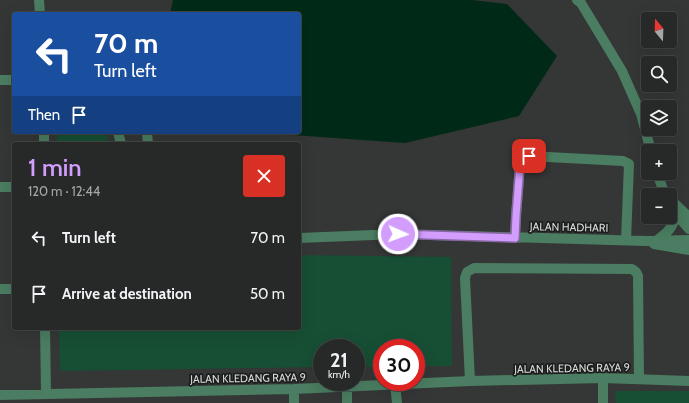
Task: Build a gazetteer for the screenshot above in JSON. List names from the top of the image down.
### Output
{
  "streets": {
    "street": ["JALAN HADHARI", "JALAN KLEDANG RAYA 9"]
  },
  "north": "top",
  "page": {
    "map_buttons": ["+", "−"],
    "turn": ["70 m", "Turn left"],
    "then": "Then",
    "heading": ["1 min", "120 m · 12:44"],
    "list": [
      {
        "name": "Turn left",
        "value": "70 m"
      },
      {
        "name": "Arrive at destination",
        "value": "50 m"
      }
    ],
    "speed": "21 km/h",
    "limit": "30"
  }
}
